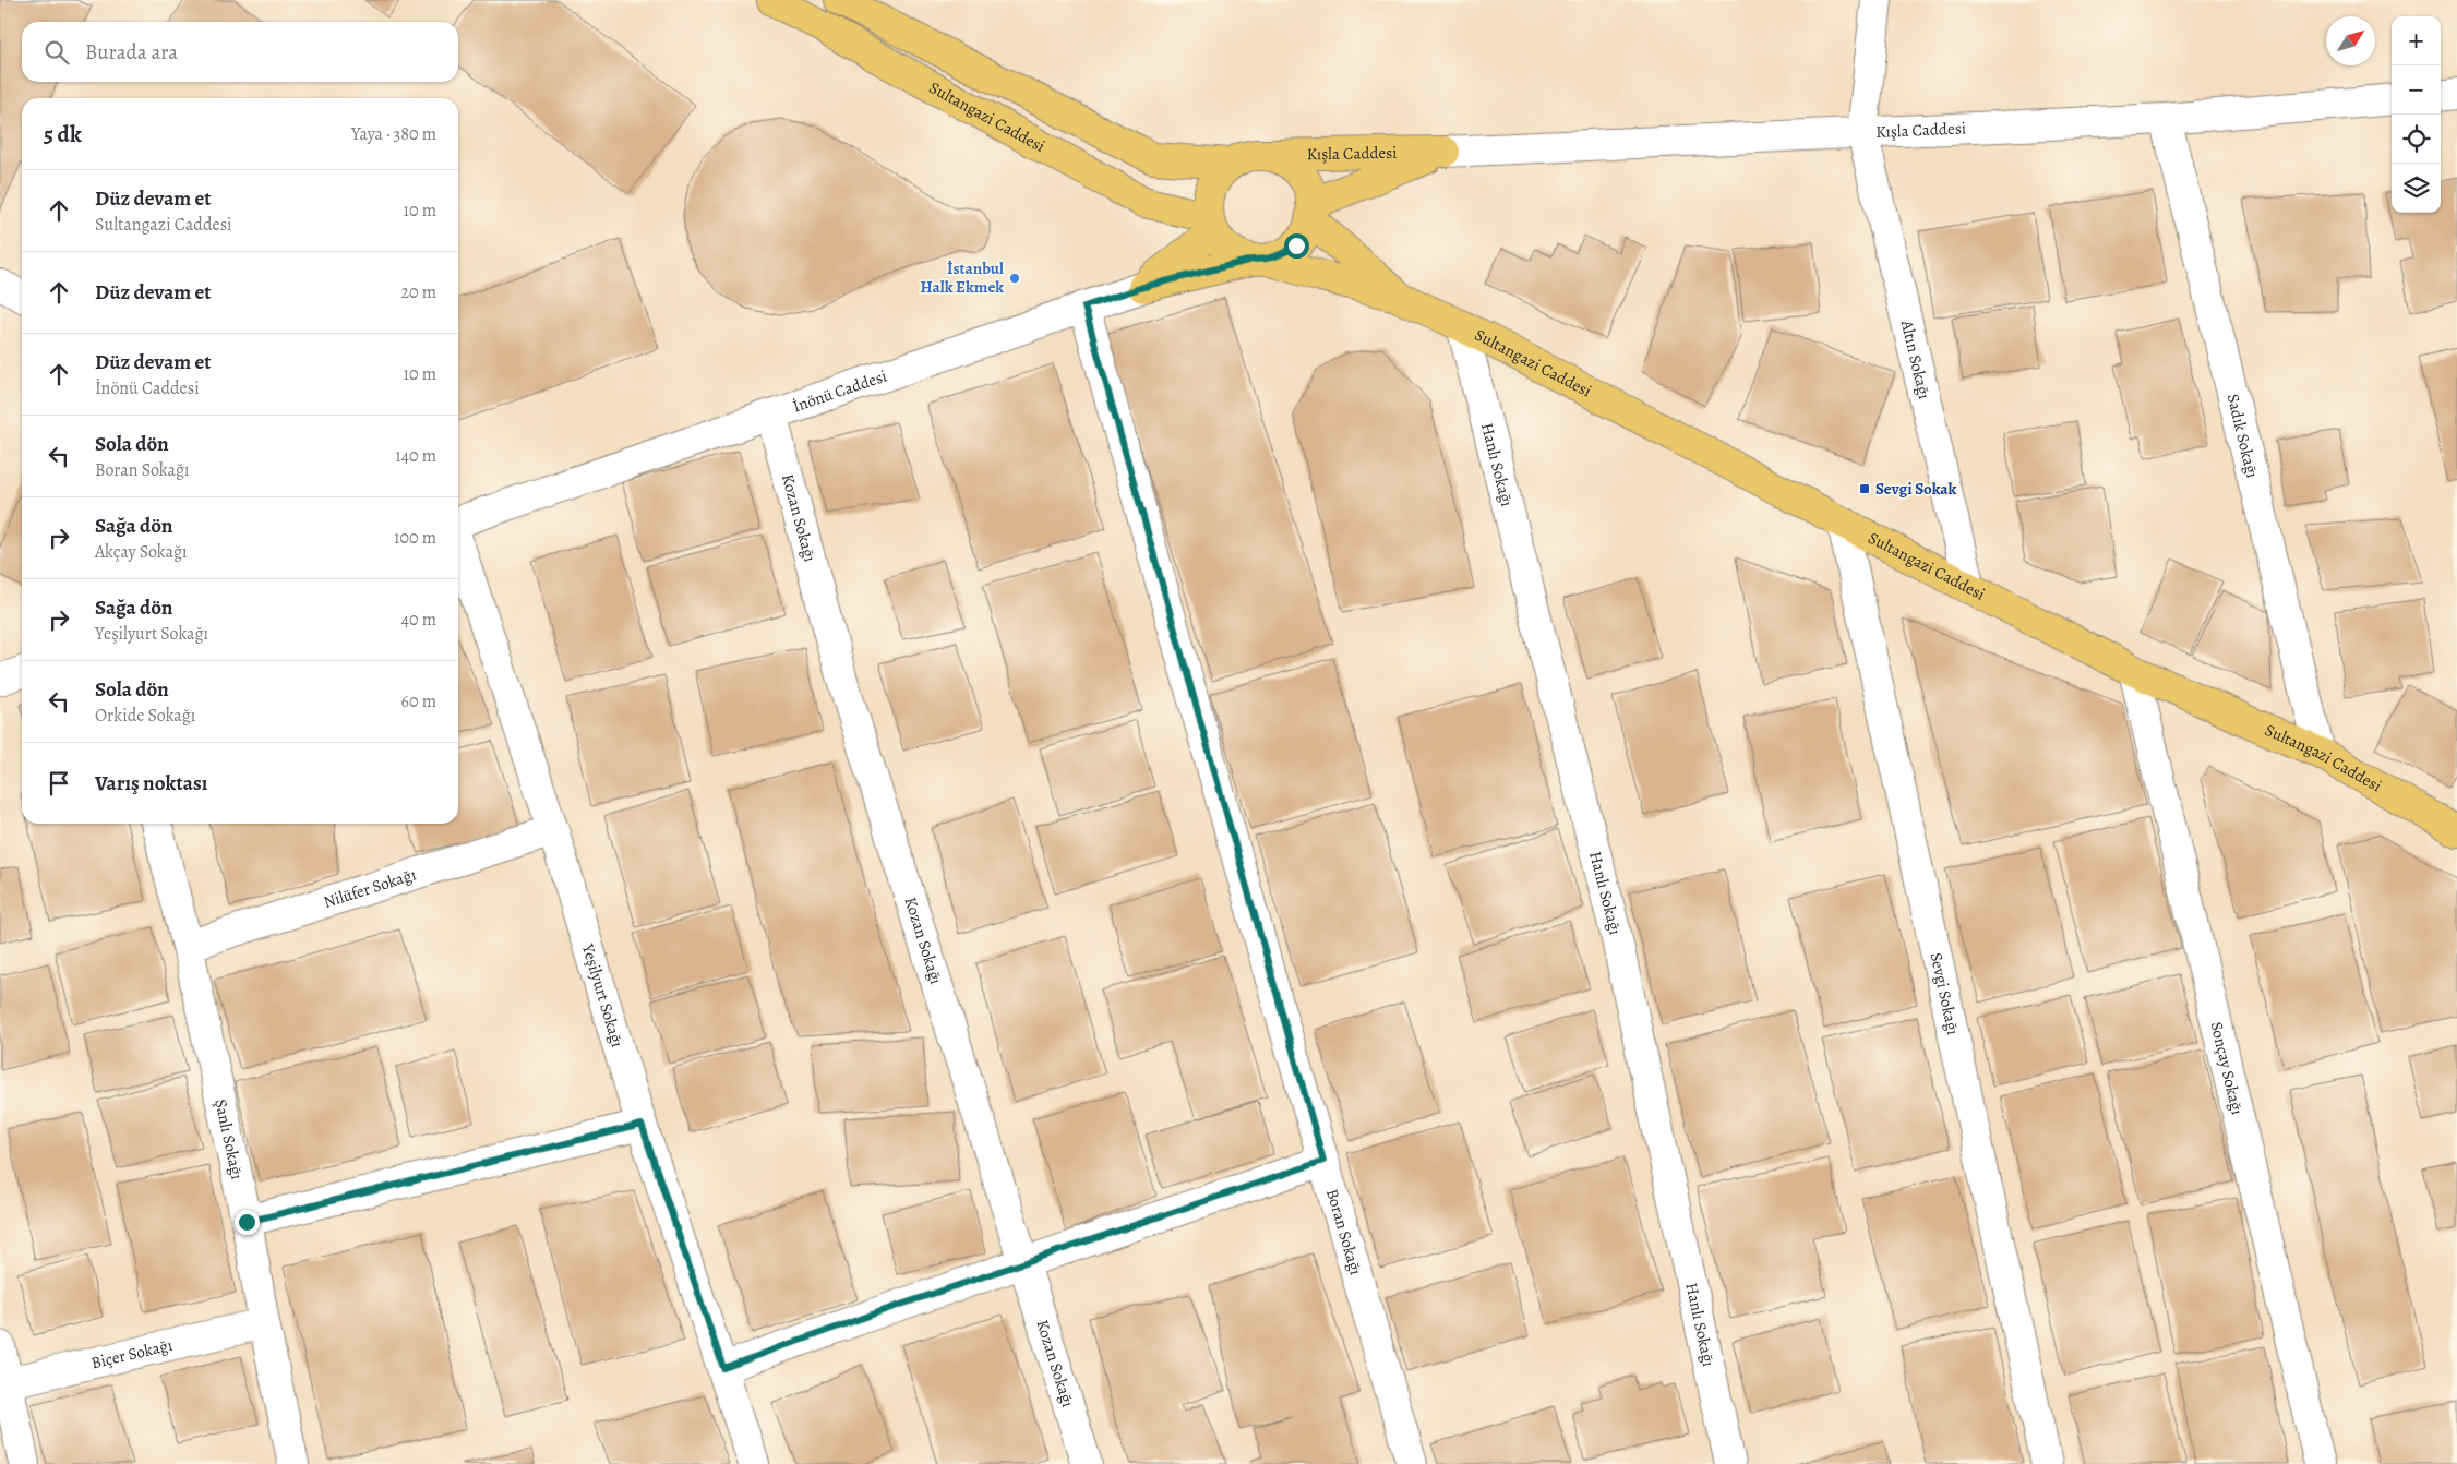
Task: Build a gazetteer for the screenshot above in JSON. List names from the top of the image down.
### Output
{
  "streets": {
    "main road": ["Sultangazi Caddesi", "Kışla Caddesi", "İnönü Caddesi"],
    "street": [
      "Altın Sokağı",
      "Sadık Sokağı",
      "Hanlı Sokağı",
      "Kozan Sokağı",
      "Nilüfer Sokağı",
      "Sevgi Sokağı",
      "Yeşilyurt Sokağı",
      "Sonçay Sokağı",
      "Şanlı Sokağı",
      "Boran Sokağı",
      "Biçer Sokağı"
    ]
  },
  "crossings": [
    ["Sultangazi Caddesi", "Kışla Caddesi"],
    ["Sultangazi Caddesi", "Altın Sokağı"],
    ["Sultangazi Caddesi", "İnönü Caddesi"],
    ["Sultangazi Caddesi", "Sadık Sokağı"],
    ["Sultangazi Caddesi", "Hanlı Sokağı"],
    ["Sultangazi Caddesi", "Sevgi Sokağı"],
    ["Sultangazi Caddesi", "Sonçay Sokağı"],
    ["Kışla Caddesi", "Altın Sokağı"],
    ["Kışla Caddesi", "İnönü Caddesi"],
    ["Kışla Caddesi", "Sadık Sokağı"],
    ["İnönü Caddesi", "Kozan Sokağı"],
    ["İnönü Caddesi", "Boran Sokağı"],
    ["Nilüfer Sokağı", "Yeşilyurt Sokağı"],
    ["Nilüfer Sokağı", "Şanlı Sokağı"],
    ["Şanlı Sokağı", "Biçer Sokağı"]
  ],
  "places": {
    "other": ["İstanbul Halk Ekmek"],
    "transit": ["Sevgi Sokak"]
  },
  "north": "top right",
  "page": {
    "map_buttons": ["+", "−"],
    "search": "Burada ara",
    "heading": ["5 dk", "Yaya · 380 m"],
    "list": [
      ["Düz devam et", "Sultangazi Caddesi", "10 m"],
      ["Düz devam et", "20 m"],
      ["Düz devam et", "İnönü Caddesi", "10 m"],
      ["Sola dön", "Boran Sokağı", "140 m"],
      ["Sağa dön", "Akçay Sokağı", "100 m"],
      ["Sağa dön", "Yeşilyurt Sokağı", "40 m"],
      ["Sola dön", "Orkide Sokağı", "60 m"],
      "Varış noktası"
    ]
  }
}
